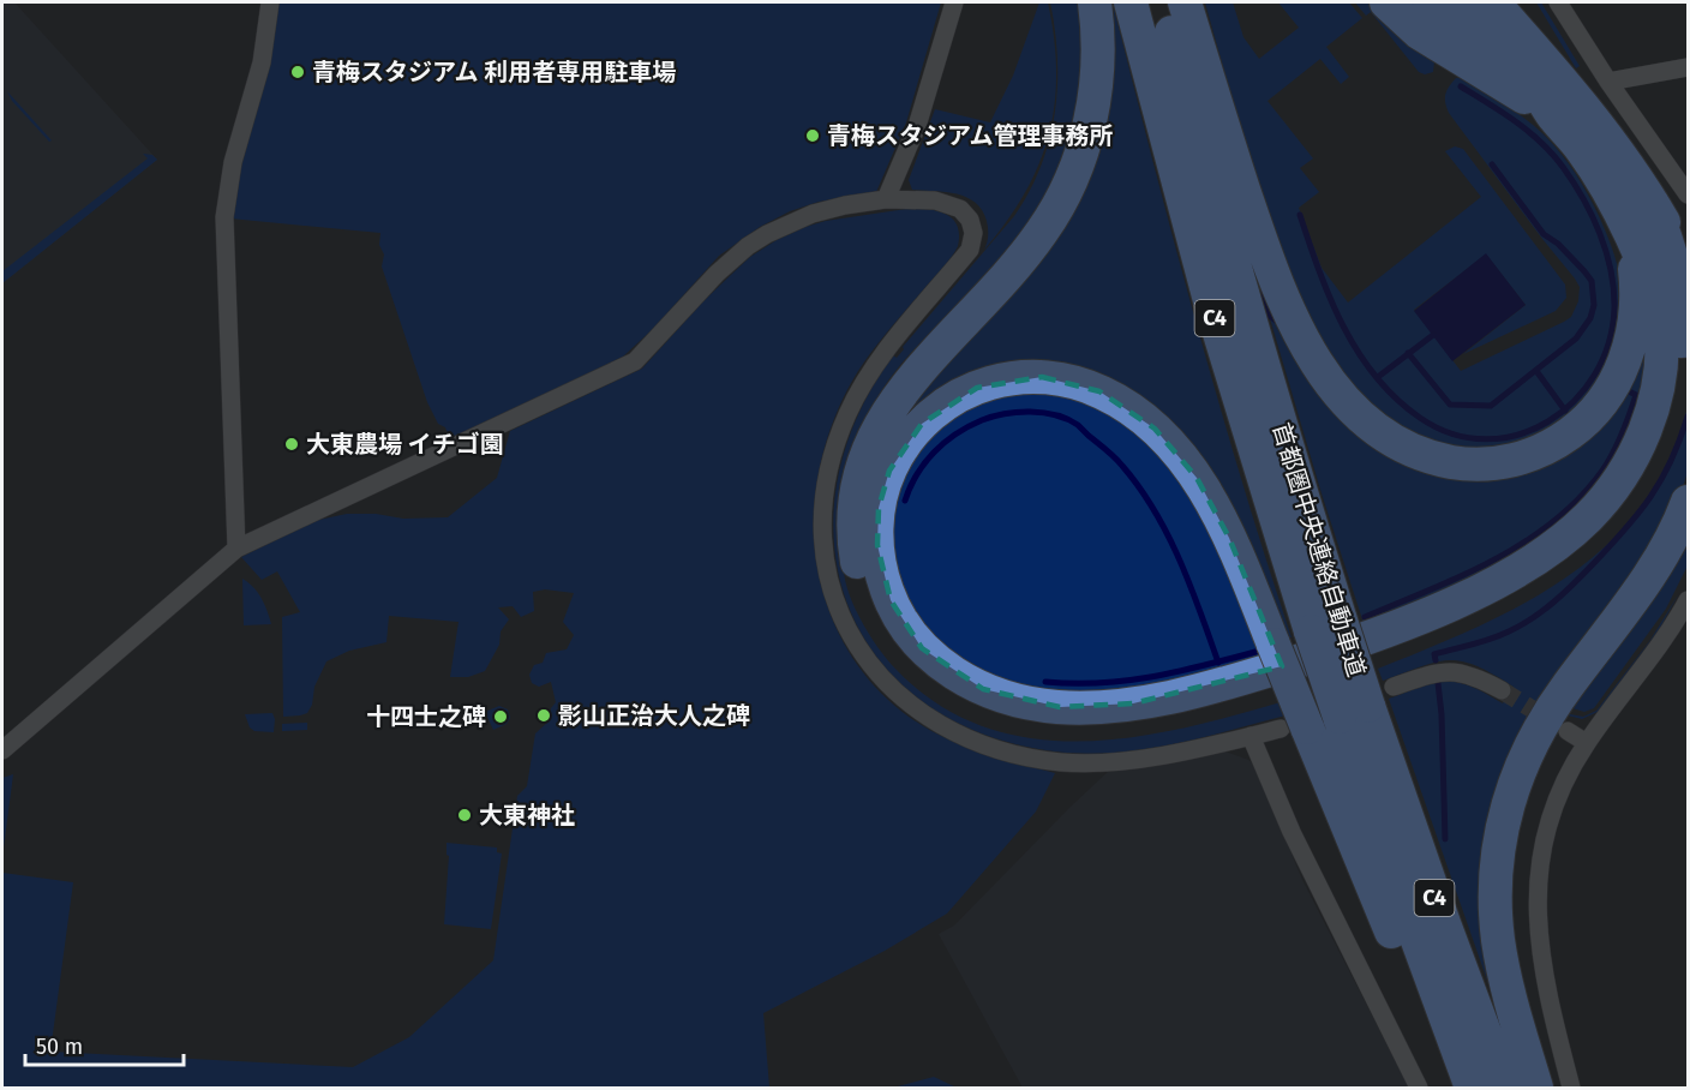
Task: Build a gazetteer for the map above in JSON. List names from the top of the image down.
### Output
{
  "streets": {
    "highway": ["C4", "首都圏中央連絡自動車道"]
  },
  "places": [
    "青梅スタジアム 利用者専用駐車場",
    "青梅スタジアム管理事務所",
    "大東農場 イチゴ園",
    "影山正治大人之碑",
    "十四士之碑",
    "大東神社"
  ],
  "scale_bar": "50 m"
}
